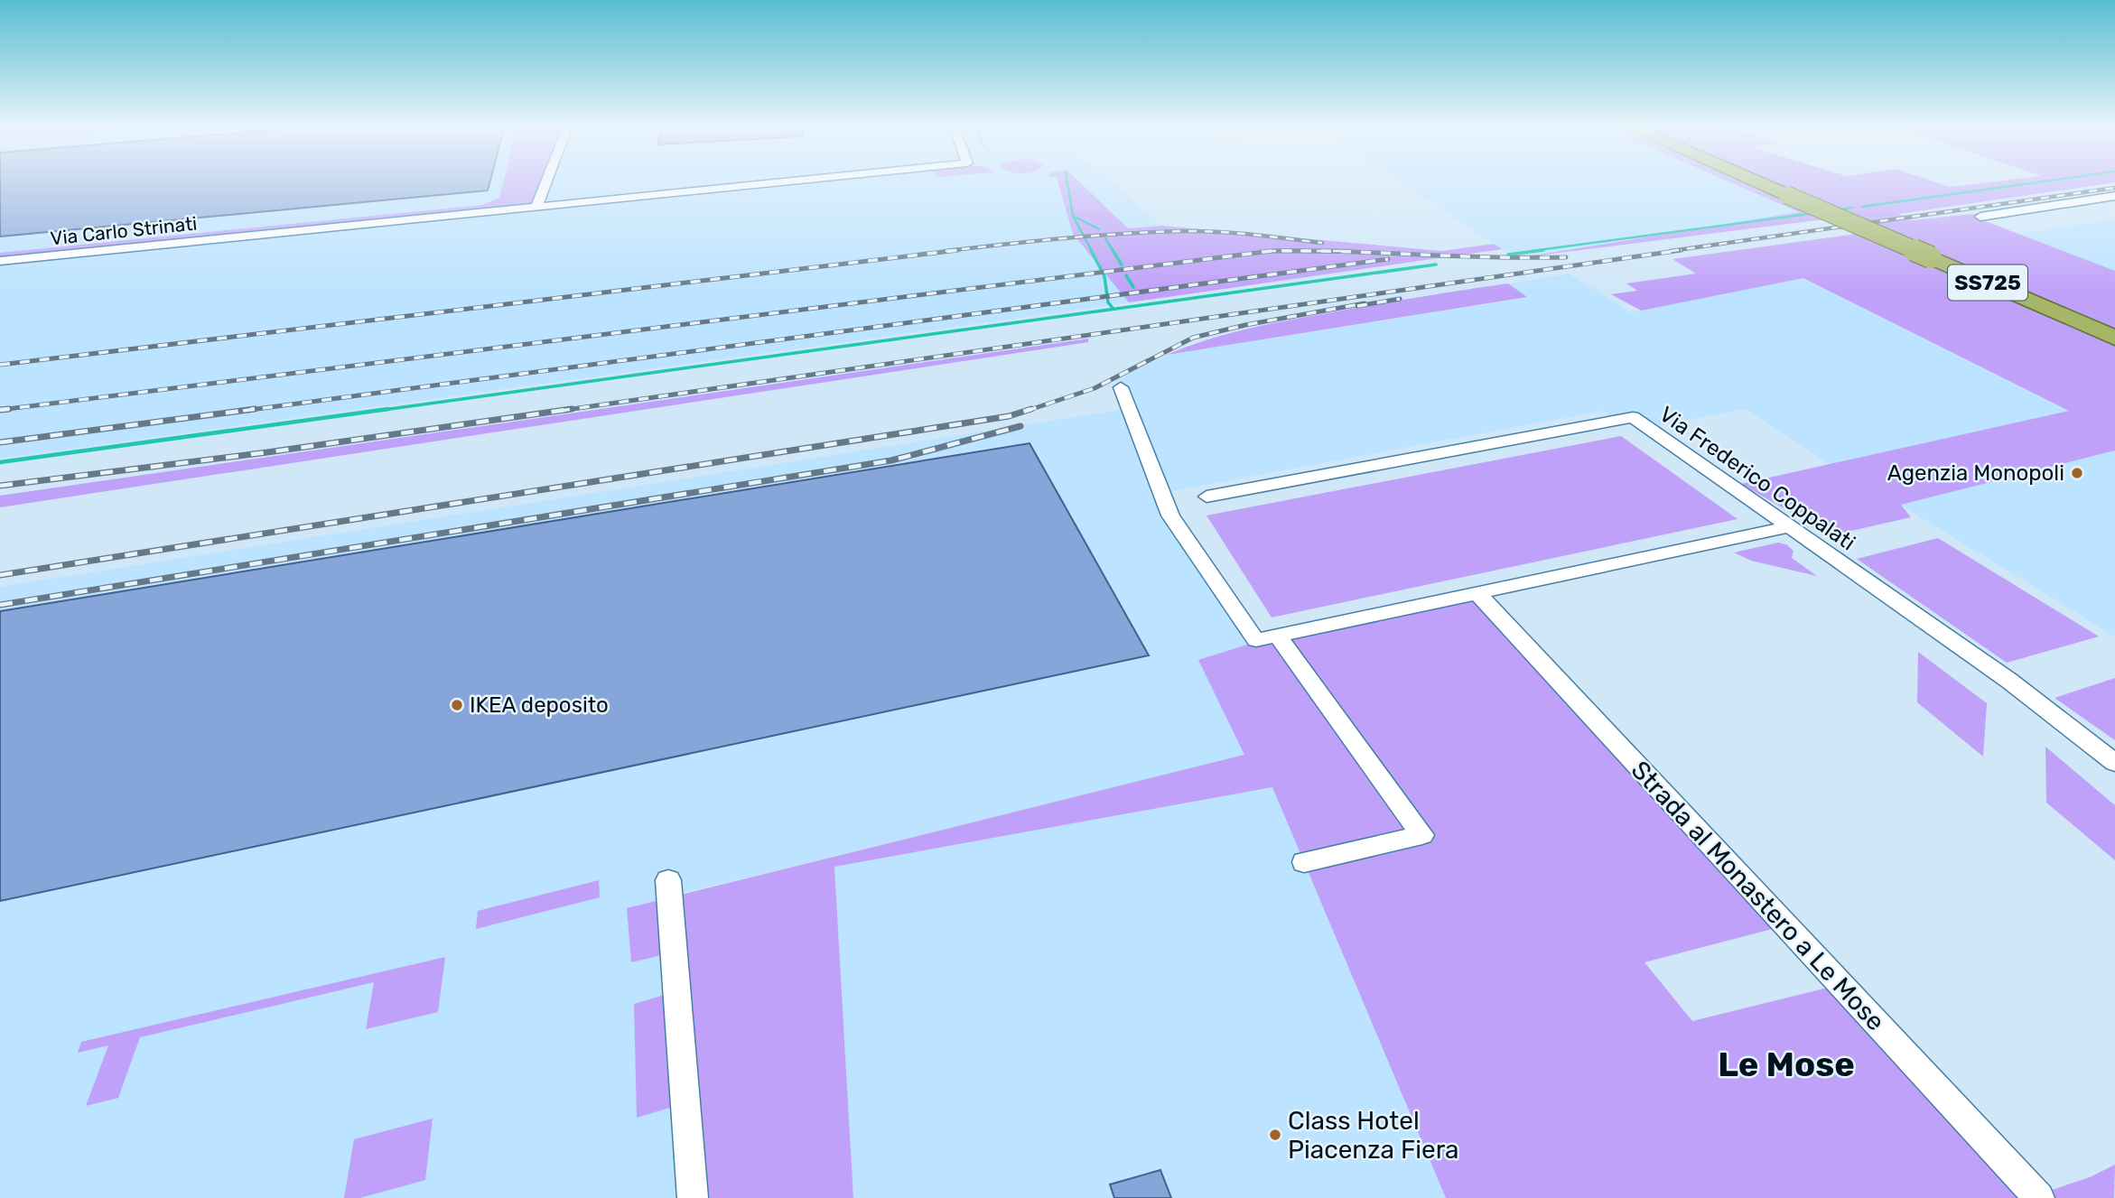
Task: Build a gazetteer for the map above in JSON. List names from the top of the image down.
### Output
{
  "streets": {
    "highway": ["SS725"],
    "street": ["Via Carlo Strinati", "Via Frederico Coppalati", "Strada al Monastero a Le Mose"]
  },
  "districts": ["Le Mose"],
  "places": ["Agenzia Monopoli", "IKEA deposito", "Class Hotel Piacenza Fiera"]
}
